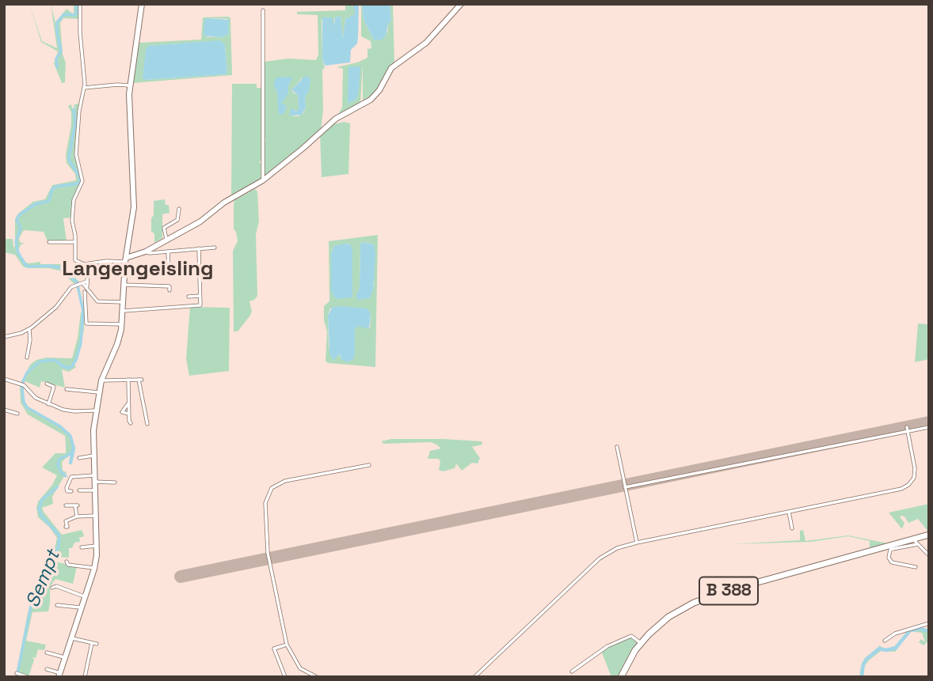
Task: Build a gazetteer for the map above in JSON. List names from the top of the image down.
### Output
{
  "streets": {
    "main road": ["B 388"]
  },
  "districts": ["Langengeisling"],
  "water": ["Sempt"]
}
